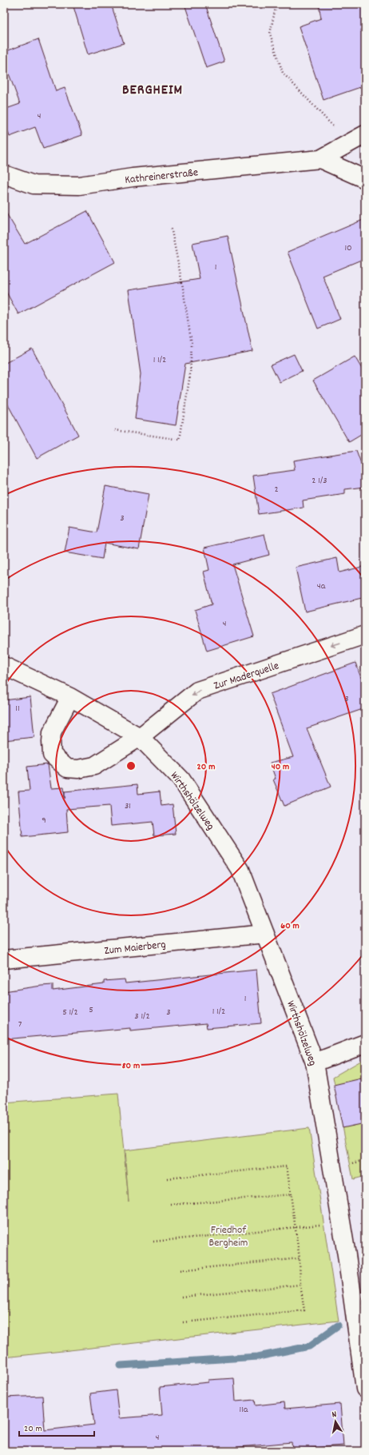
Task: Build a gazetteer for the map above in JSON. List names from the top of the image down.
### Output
{
  "streets": {
    "street": [
      "Kathreinerstraße",
      "Zur Maderquelle",
      "Wirthshölzelweg",
      "Zum Maierberg"
    ]
  },
  "crossings": [
    ["Zur Maderquelle", "Wirthshölzelweg"],
    ["Wirthshölzelweg", "Zum Maierberg"]
  ],
  "one_way": ["Zur Maderquelle"],
  "districts": ["BERGHEIM"],
  "parks": ["Friedhof Bergheim"],
  "house_numbers": [
    "4",
    "10",
    "1",
    "1 1/2",
    "2 1/3",
    "2",
    "3",
    "4a",
    "4",
    "3",
    "11",
    "31",
    "9",
    "1",
    "5",
    "1 1/2",
    "5 1/2",
    "3",
    "3 1/2",
    "7",
    "11a",
    "4"
  ],
  "scale_bar": "20 m",
  "north": "top",
  "rings": [
    "20 m",
    "40 m",
    "60 m",
    "80 m"
  ]
}
